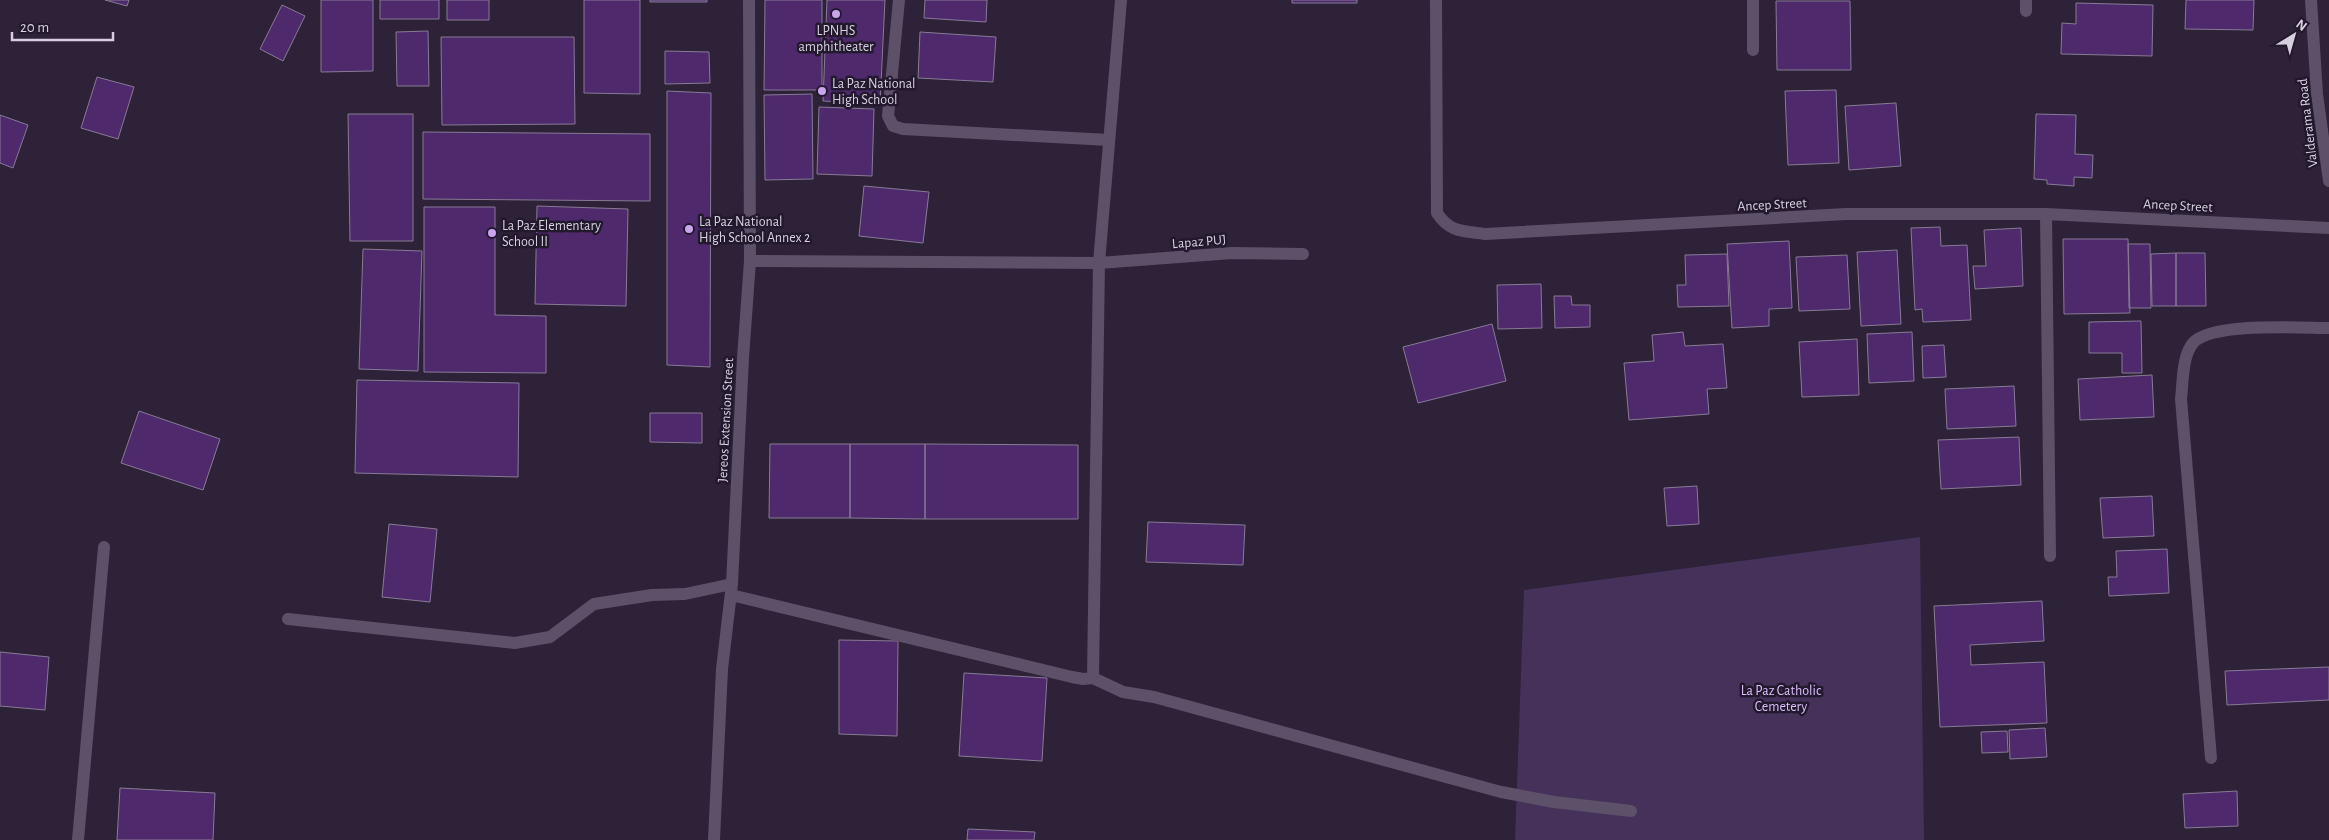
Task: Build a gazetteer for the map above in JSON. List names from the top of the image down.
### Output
{
  "streets": {
    "street": [
      "Valderama Road",
      "Ancep Street",
      "Lapaz PUJ",
      "Jereos Extension Street"
    ]
  },
  "crossings": [
    ["Lapaz PUJ", "Jereos Extension Street"]
  ],
  "parks": ["La Paz Catholic Cemetery"],
  "places": [
    "LPNHS amphitheater",
    "La Paz National High School",
    "La Paz National High School Annex 2",
    "La Paz Elementary School II"
  ],
  "scale_bar": "20 m",
  "north": "top right"
}
